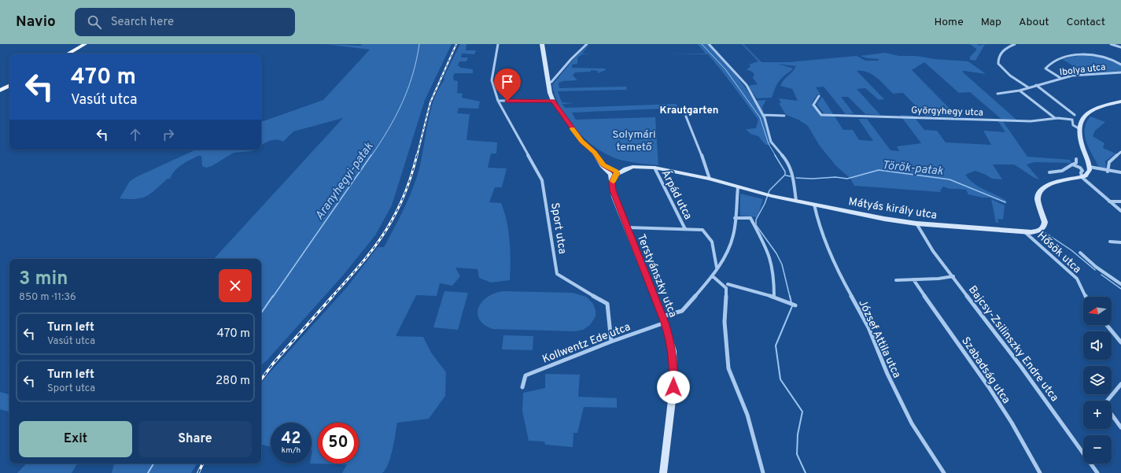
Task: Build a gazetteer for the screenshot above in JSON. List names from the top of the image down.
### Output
{
  "streets": {
    "main road": ["Mátyás király utca", "Terstyánszky utca"],
    "street": [
      "Ibolya utca",
      "Györgyhegy utca",
      "Árpád utca",
      "Sport utca",
      "Hősök utca",
      "József Attila utca",
      "Kollwentz Ede utca",
      "Bajcsy-Zsilinszky Endre utca",
      "Szabadság utca"
    ]
  },
  "crossings": [
    ["Árpád utca", "Mátyás király utca"],
    ["Árpád utca", "Terstyánszky utca"],
    ["Árpád utca", "Kollwentz Ede utca"],
    ["Mátyás király utca", "Hősök utca"],
    ["Mátyás király utca", "Terstyánszky utca"],
    ["Mátyás király utca", "József Attila utca"],
    ["Mátyás király utca", "Kollwentz Ede utca"],
    ["Mátyás király utca", "Bajcsy-Zsilinszky Endre utca"],
    ["Sport utca", "Kollwentz Ede utca"],
    ["Terstyánszky utca", "Kollwentz Ede utca"]
  ],
  "districts": ["Krautgarten"],
  "water": ["Török-patak", "Aranyhegyi-patak"],
  "parks": ["Solymári temető"],
  "north": "left",
  "page": {
    "header": "Navio",
    "search": "Search here",
    "nav": [
      "Home",
      "Map",
      "About",
      "Contact"
    ],
    "turn": ["470 m", "Vasút utca"],
    "heading": ["3 min", "850 m · 11:36"],
    "map_buttons": ["+", "−"],
    "list": [
      {
        "name": "Turn left",
        "note": "Vasút utca",
        "value": "470 m"
      },
      {
        "name": "Turn left",
        "note": "Sport utca",
        "value": "280 m"
      }
    ],
    "buttons": ["Exit", "Share"],
    "speed": "42 km/h",
    "limit": "50"
  }
}
